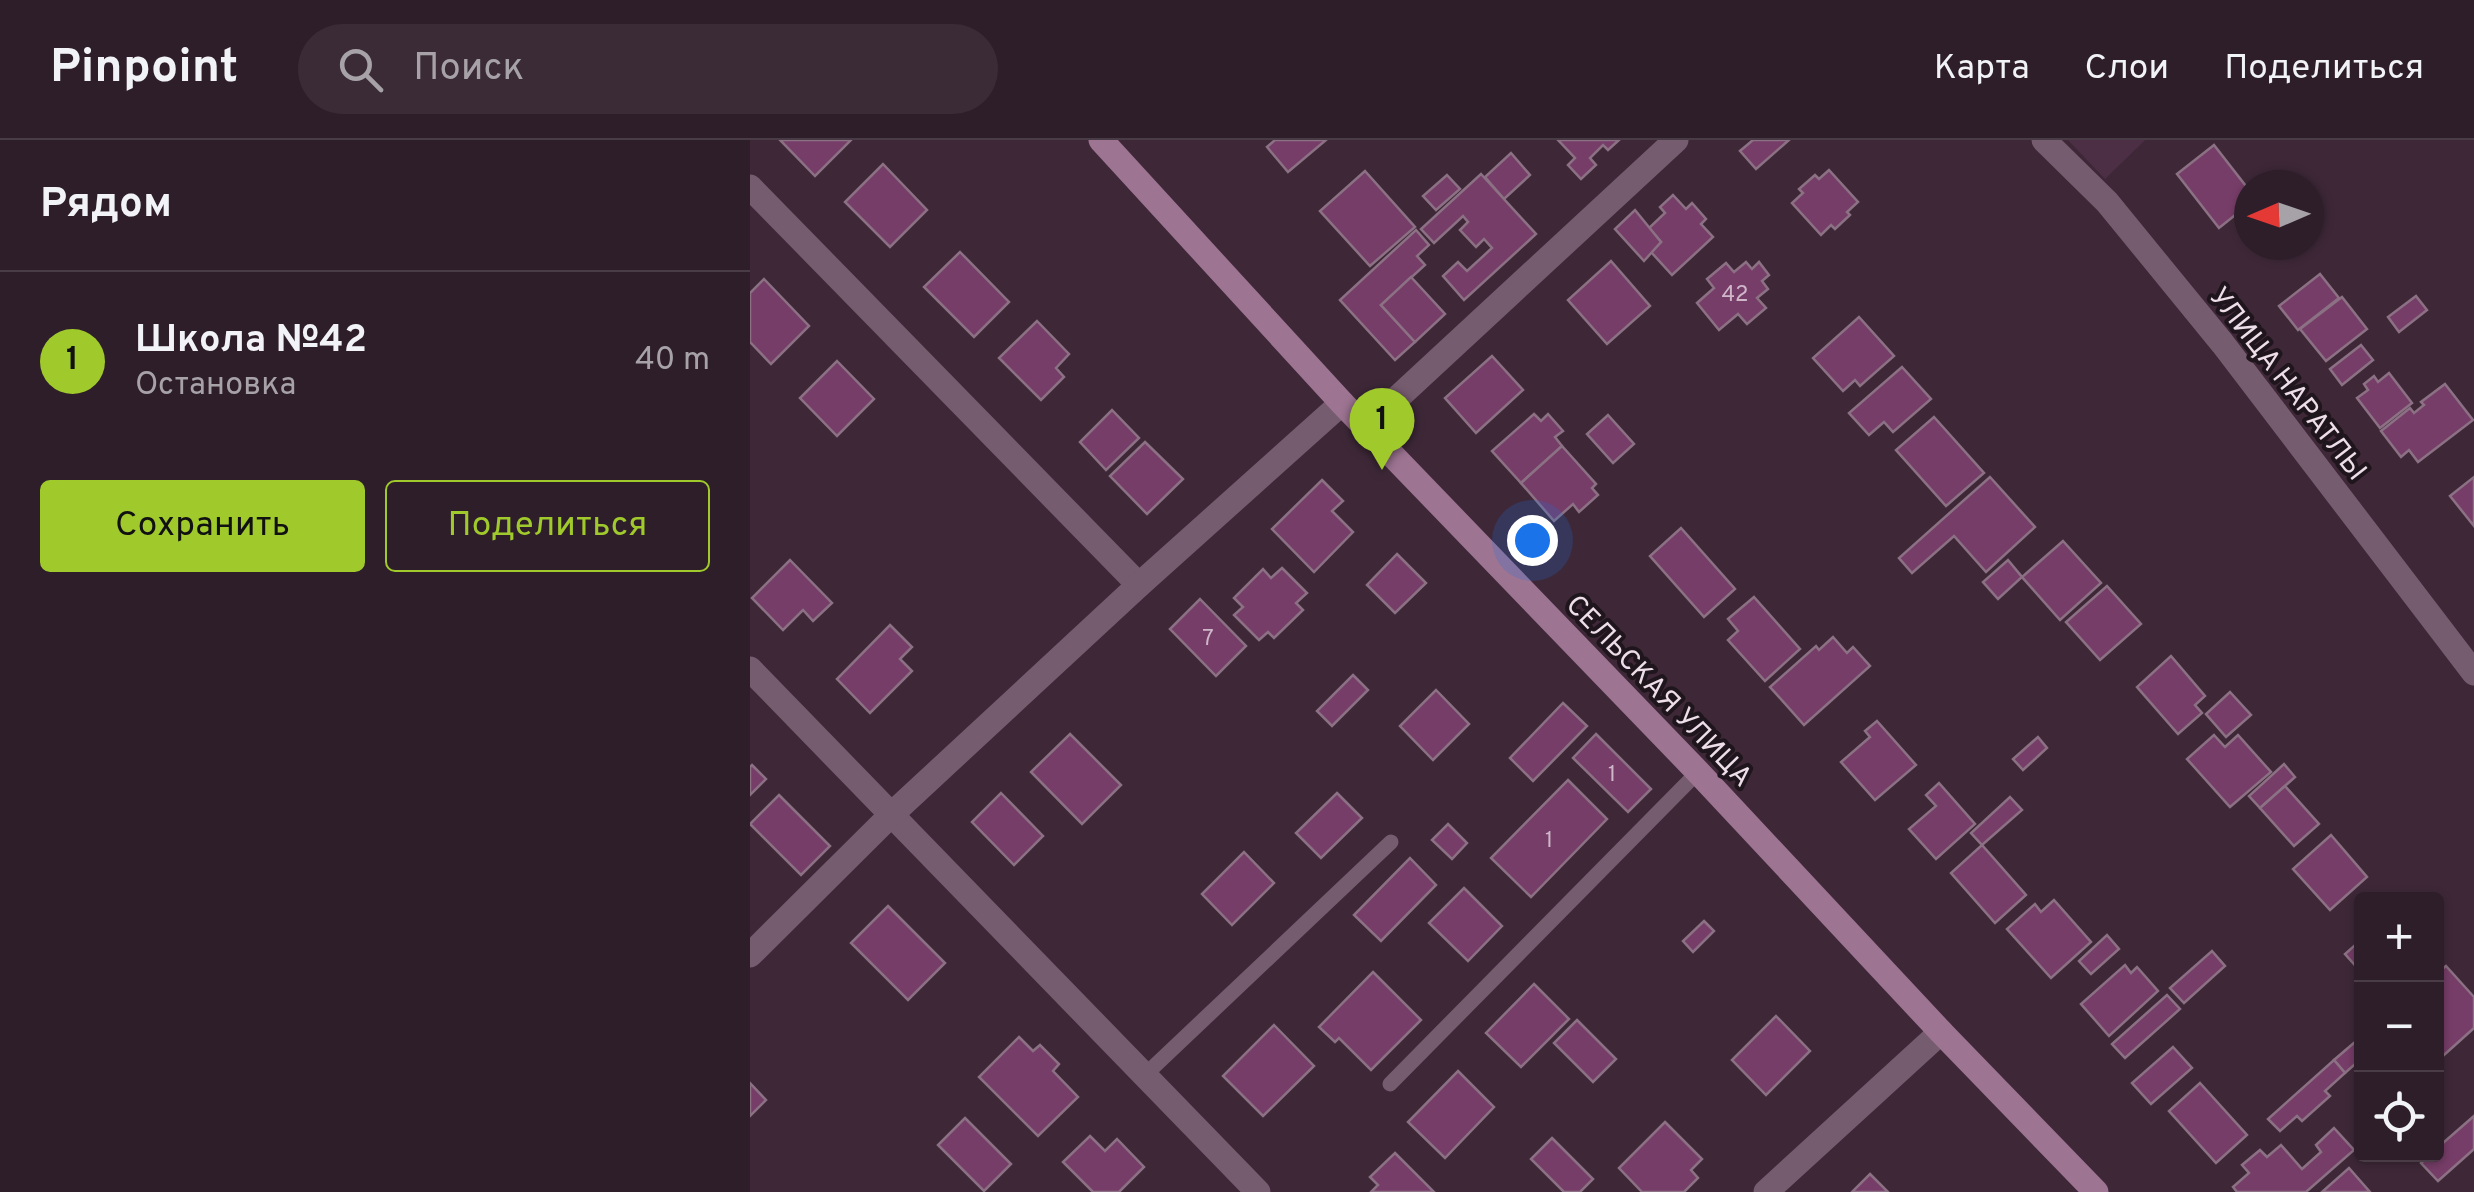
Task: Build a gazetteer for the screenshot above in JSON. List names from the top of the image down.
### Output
{
  "streets": {
    "main road": ["СЕЛЬСКАЯ УЛИЦА"],
    "street": ["УЛИЦА НАРАТЛЫ"]
  },
  "house_numbers": [
    "42",
    "7",
    "1",
    "1"
  ],
  "north": "left",
  "page": {
    "header": "Pinpoint",
    "search": "Поиск",
    "nav": ["Карта", "Слои", "Поделиться"],
    "heading": "Рядом",
    "list": [
      {
        "mark": "1",
        "name": "Школа №42",
        "note": "Остановка",
        "value": "40 m"
      }
    ],
    "pins": "1",
    "buttons": ["Сохранить", "Поделиться"],
    "map_buttons": ["+", "−"]
  }
}
